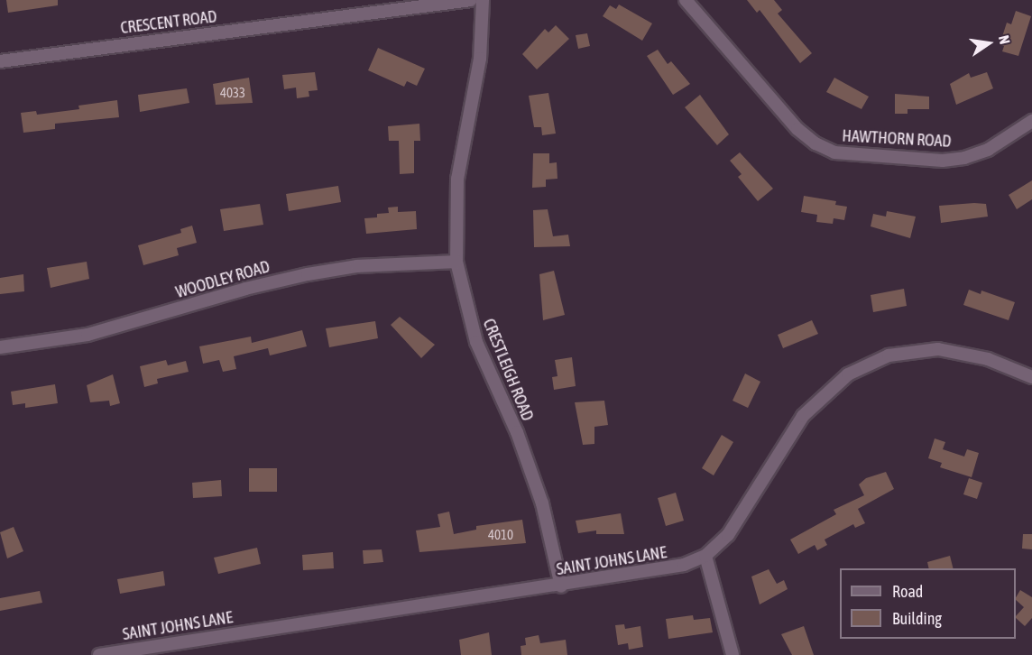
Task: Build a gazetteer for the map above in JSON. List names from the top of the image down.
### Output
{
  "streets": {
    "street": [
      "CRESCENT ROAD",
      "HAWTHORN ROAD",
      "WOODLEY ROAD",
      "CRESTLEIGH ROAD",
      "SAINT JOHNS LANE"
    ]
  },
  "crossings": [
    ["WOODLEY ROAD", "CRESTLEIGH ROAD"],
    ["CRESTLEIGH ROAD", "SAINT JOHNS LANE"]
  ],
  "house_numbers": ["4033", "4010"],
  "legend": ["Road", "Building"],
  "north": "right"
}
